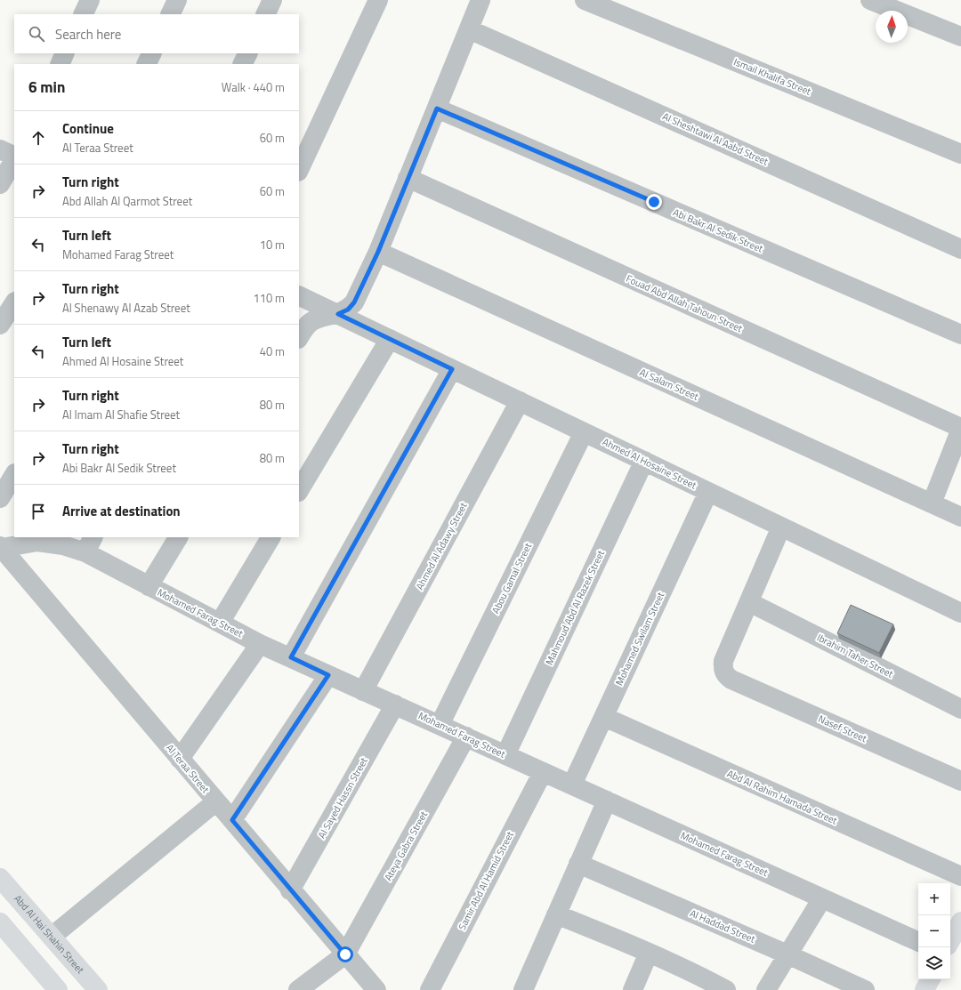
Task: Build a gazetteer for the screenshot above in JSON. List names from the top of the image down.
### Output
{
  "streets": {
    "main road": ["Abd Al Hai Shahin Street"],
    "street": [
      "Ismail Khalifa Street",
      "Al Sheshtawi Al Aabd Street",
      "Abi Bakr Al Sedik Street",
      "Fouad Abd Allah Tahoun Street",
      "Al Salam Street",
      "Ahmed Al Hosaine Street",
      "Ahmed Al Adawy Street",
      "Abou Gamal Street",
      "Mahmoud Abd Al Razek Street",
      "Mohamed Farag Street",
      "Mohamed Swilam Street",
      "Ibrahim Taher Street",
      "Nasef Street",
      "Al Teraa Street",
      "Abd Al Rahim Hamada Street",
      "Al Sayed Hassn Street",
      "Ateya Gabra Street",
      "Samir Abd Al Hamid Street",
      "Al Haddad Street"
    ]
  },
  "crossings": [
    ["Ahmed Al Hosaine Street", "Ahmed Al Adawy Street"],
    ["Ahmed Al Hosaine Street", "Abou Gamal Street"],
    ["Ahmed Al Hosaine Street", "Mahmoud Abd Al Razek Street"],
    ["Ahmed Al Hosaine Street", "Mohamed Swilam Street"],
    ["Ahmed Al Adawy Street", "Mohamed Farag Street"],
    ["Abou Gamal Street", "Mohamed Farag Street"],
    ["Mahmoud Abd Al Razek Street", "Mohamed Farag Street"],
    ["Mohamed Farag Street", "Mohamed Swilam Street"],
    ["Mohamed Farag Street", "Al Teraa Street"],
    ["Mohamed Farag Street", "Al Sayed Hassn Street"],
    ["Mohamed Farag Street", "Ateya Gabra Street"],
    ["Mohamed Farag Street", "Samir Abd Al Hamid Street"],
    ["Mohamed Swilam Street", "Abd Al Rahim Hamada Street"],
    ["Ibrahim Taher Street", "Nasef Street"],
    ["Al Teraa Street", "Al Sayed Hassn Street"],
    ["Al Teraa Street", "Ateya Gabra Street"]
  ],
  "north": "top",
  "page": {
    "search": "Search here",
    "heading": ["6 min", "Walk · 440 m"],
    "list": [
      ["Continue", "Al Teraa Street", "60 m"],
      ["Turn right", "Abd Allah Al Qarmot Street", "60 m"],
      ["Turn left", "Mohamed Farag Street", "10 m"],
      ["Turn right", "Al Shenawy Al Azab Street", "110 m"],
      ["Turn left", "Ahmed Al Hosaine Street", "40 m"],
      ["Turn right", "Al Imam Al Shafie Street", "80 m"],
      ["Turn right", "Abi Bakr Al Sedik Street", "80 m"],
      "Arrive at destination"
    ],
    "map_buttons": ["+", "−"]
  }
}
